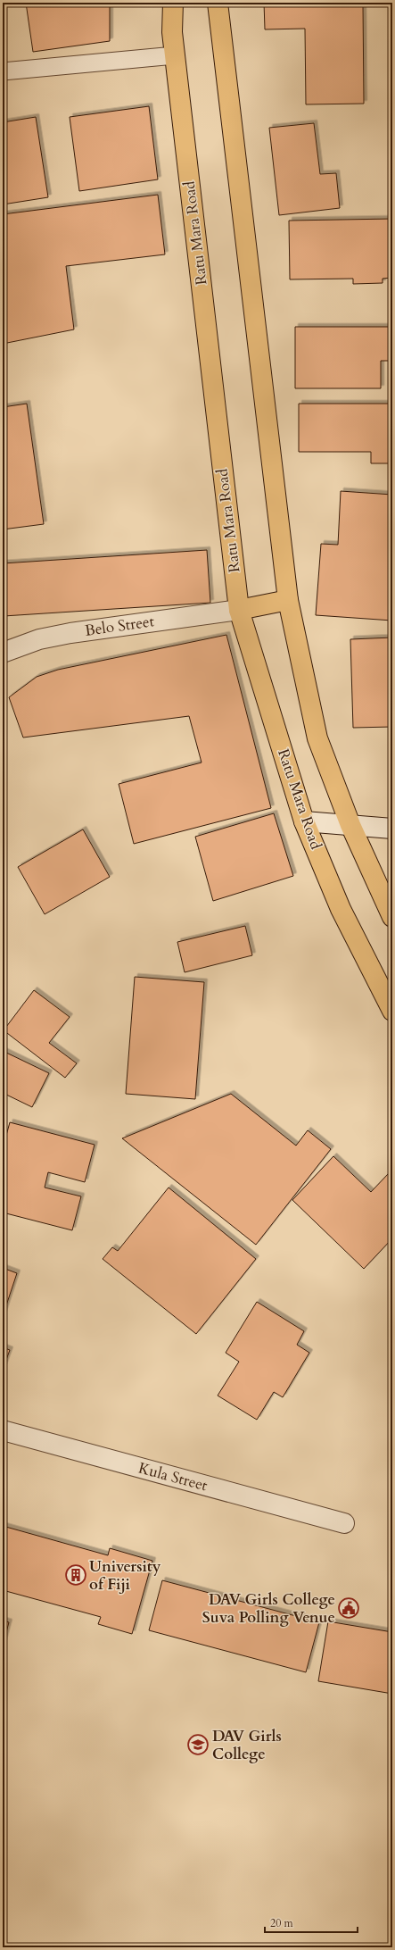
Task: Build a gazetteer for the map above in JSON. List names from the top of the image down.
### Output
{
  "streets": {
    "highway": ["Ratu Mara Road"],
    "street": ["Belo Street", "Kula Street"]
  },
  "crossings": [
    ["Ratu Mara Road", "Belo Street"]
  ],
  "places": {
    "building": ["University of Fiji"],
    "public building": ["DAV Girls College Suva Polling Venue"],
    "school or university": ["DAV Girls College"]
  },
  "scale_bar": "20 m"
}
